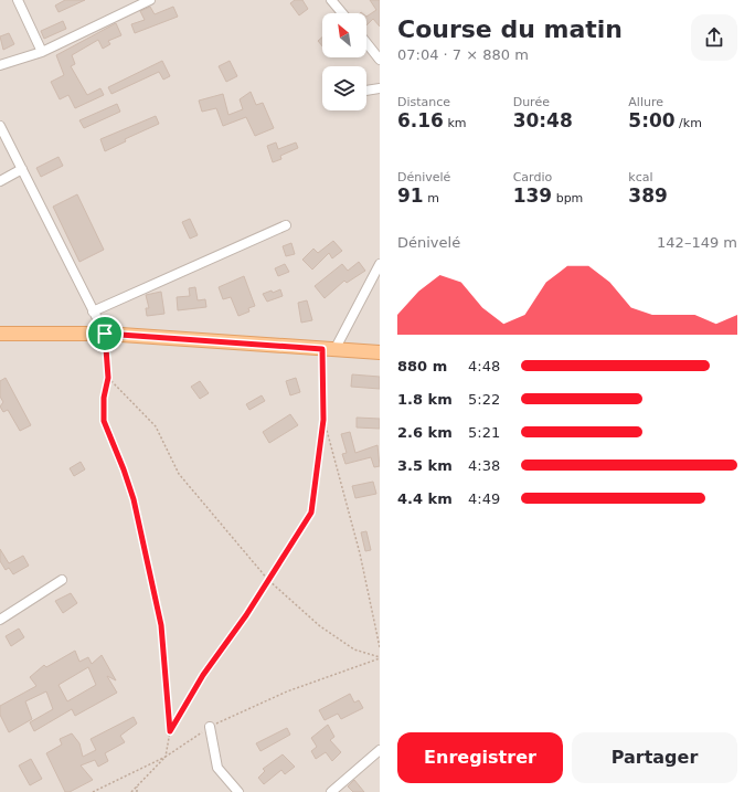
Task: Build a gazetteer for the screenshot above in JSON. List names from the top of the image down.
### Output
{
  "north": "top left",
  "page": {
    "heading": ["Course du matin", "07:04 · 7 × 880 m"],
    "stats": [
      ["Distance", "6.16 km"],
      ["Durée", "30:48"],
      ["Allure", "5:00 /km"],
      ["Dénivelé", "91 m"],
      ["Cardio", "139 bpm"],
      ["kcal", "389"]
    ],
    "chart": ["Dénivelé", "142–149 m"],
    "list": [
      {
        "name": "880 m",
        "note": "4:48"
      },
      {
        "name": "1.8 km",
        "note": "5:22"
      },
      {
        "name": "2.6 km",
        "note": "5:21"
      },
      {
        "name": "3.5 km",
        "note": "4:38"
      },
      {
        "name": "4.4 km",
        "note": "4:49"
      }
    ],
    "buttons": ["Enregistrer", "Partager"]
  }
}
